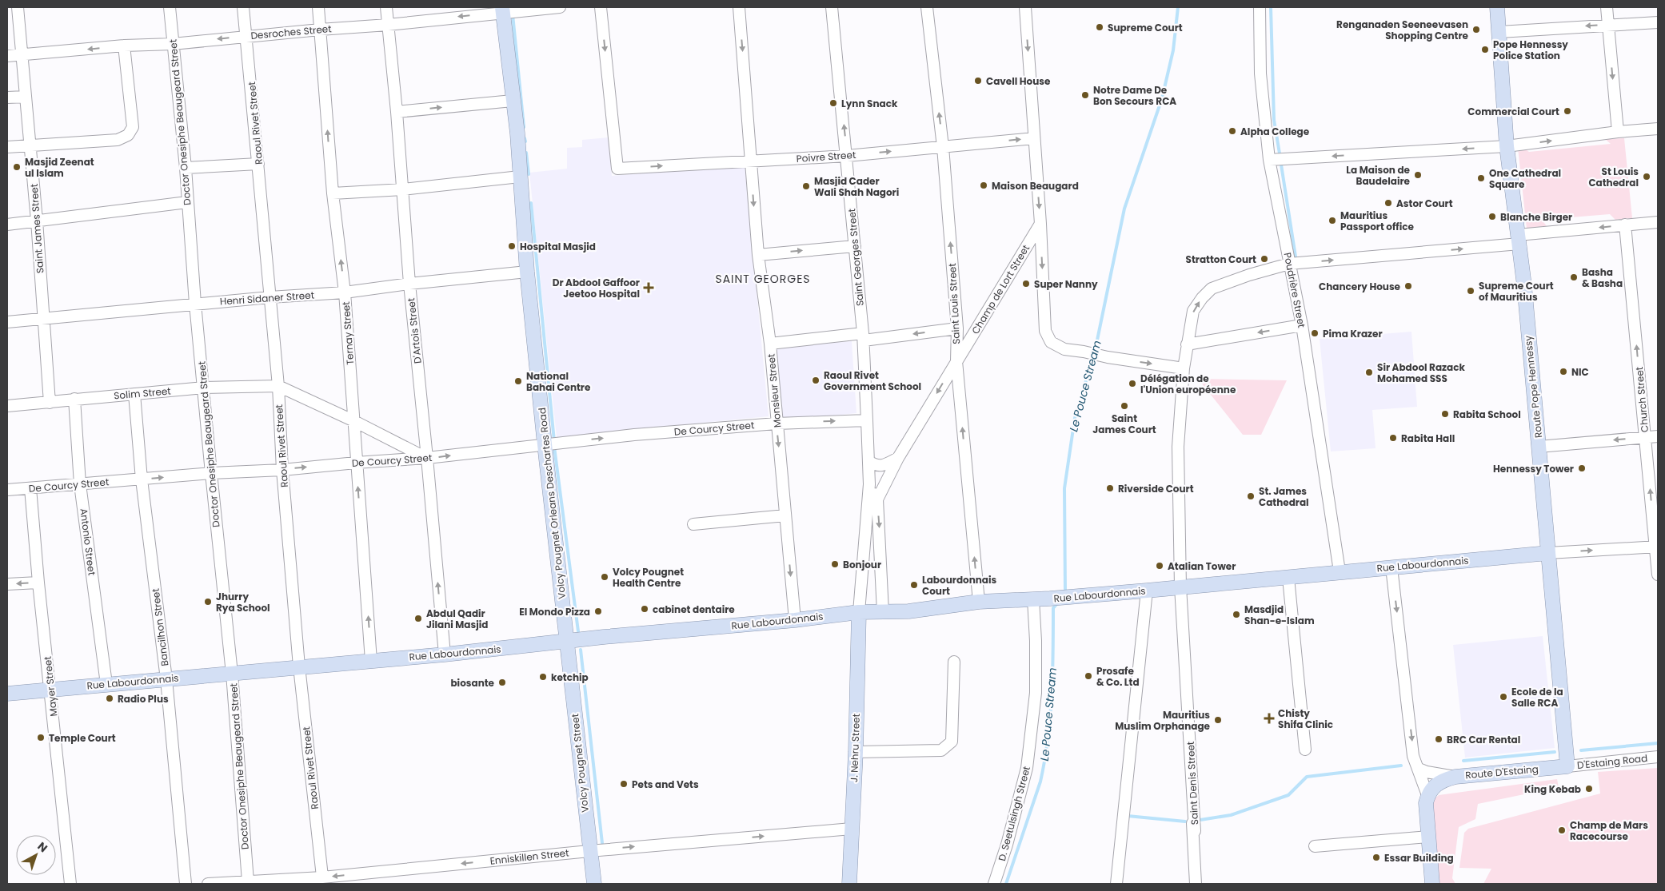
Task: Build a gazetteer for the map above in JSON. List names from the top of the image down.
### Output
{
  "streets": {
    "main road": [
      "Route Pope Hennessy",
      "Volcy Pougnet Orleans Deschartes Road",
      "Rue Labourdonnais",
      "J. Nehru Street",
      "Volcy Pougnet Street",
      "Route D'Estaing"
    ],
    "street": [
      "Desroches Street",
      "Doctor Onesiphe Beaugeard Street",
      "Raoul Rivet Street",
      "Poivre Street",
      "Saint James Street",
      "Saint Georges Street",
      "Champ de Lort Street",
      "Poudrière Street",
      "Henri Sidaner Street",
      "Saint Louis Street",
      "D'Artois Street",
      "Ternay Street",
      "Monsieur Street",
      "Solim Street",
      "Church Street",
      "De Courcy Street",
      "Antonio Street",
      "Bancilhon Street",
      "Mayer Street",
      "D'Estaing Road",
      "Saint Denis Street",
      "D. Seetulsingh Street",
      "Enniskillen Street"
    ]
  },
  "crossings": [
    ["Desroches Street", "Doctor Onesiphe Beaugeard Street"],
    ["Desroches Street", "Raoul Rivet Street"],
    ["Desroches Street", "Saint James Street"],
    ["Desroches Street", "D'Artois Street"],
    ["Desroches Street", "Ternay Street"],
    ["Desroches Street", "Volcy Pougnet Orleans Deschartes Road"],
    ["Doctor Onesiphe Beaugeard Street", "Henri Sidaner Street"],
    ["Doctor Onesiphe Beaugeard Street", "Solim Street"],
    ["Doctor Onesiphe Beaugeard Street", "De Courcy Street"],
    ["Doctor Onesiphe Beaugeard Street", "Rue Labourdonnais"],
    ["Doctor Onesiphe Beaugeard Street", "Enniskillen Street"],
    ["Raoul Rivet Street", "Henri Sidaner Street"],
    ["Raoul Rivet Street", "Solim Street"],
    ["Raoul Rivet Street", "De Courcy Street"],
    ["Raoul Rivet Street", "Rue Labourdonnais"],
    ["Raoul Rivet Street", "Enniskillen Street"],
    ["Poivre Street", "Saint Georges Street"],
    ["Poivre Street", "Saint Louis Street"],
    ["Poivre Street", "Monsieur Street"],
    ["Saint James Street", "Henri Sidaner Street"],
    ["Saint James Street", "Solim Street"],
    ["Saint Georges Street", "Champ de Lort Street"],
    ["Saint Georges Street", "De Courcy Street"],
    ["Saint Georges Street", "Rue Labourdonnais"],
    ["Saint Georges Street", "J. Nehru Street"],
    ["Champ de Lort Street", "Saint Louis Street"],
    ["Poudrière Street", "Rue Labourdonnais"],
    ["Poudrière Street", "Saint Denis Street"],
    ["Henri Sidaner Street", "D'Artois Street"],
    ["Henri Sidaner Street", "Ternay Street"],
    ["Henri Sidaner Street", "Volcy Pougnet Orleans Deschartes Road"],
    ["Saint Louis Street", "Rue Labourdonnais"],
    ["D'Artois Street", "De Courcy Street"],
    ["D'Artois Street", "Rue Labourdonnais"],
    ["Ternay Street", "De Courcy Street"],
    ["Ternay Street", "Rue Labourdonnais"],
    ["Route Pope Hennessy", "Rue Labourdonnais"],
    ["Route Pope Hennessy", "D'Estaing Road"],
    ["Route Pope Hennessy", "Route D'Estaing"],
    ["Route Pope Hennessy", "Saint Denis Street"],
    ["Monsieur Street", "De Courcy Street"],
    ["Monsieur Street", "Rue Labourdonnais"],
    ["Solim Street", "Antonio Street"],
    ["Solim Street", "Bancilhon Street"],
    ["Church Street", "Saint Denis Street"],
    ["De Courcy Street", "Volcy Pougnet Orleans Deschartes Road"],
    ["De Courcy Street", "Antonio Street"],
    ["De Courcy Street", "Bancilhon Street"],
    ["De Courcy Street", "Mayer Street"],
    ["Volcy Pougnet Orleans Deschartes Road", "Rue Labourdonnais"],
    ["Volcy Pougnet Orleans Deschartes Road", "Volcy Pougnet Street"],
    ["Antonio Street", "Rue Labourdonnais"],
    ["Rue Labourdonnais", "Bancilhon Street"],
    ["Rue Labourdonnais", "Mayer Street"],
    ["Rue Labourdonnais", "J. Nehru Street"],
    ["Rue Labourdonnais", "Volcy Pougnet Street"],
    ["Rue Labourdonnais", "Saint Denis Street"],
    ["Rue Labourdonnais", "D. Seetulsingh Street"],
    ["J. Nehru Street", "Enniskillen Street"],
    ["D'Estaing Road", "Route D'Estaing"],
    ["Volcy Pougnet Street", "Enniskillen Street"]
  ],
  "one_way": [
    "Champ de Lort Street",
    "Ternay Street",
    "Monsieur Street",
    "Church Street"
  ],
  "districts": ["SAINT GEORGES"],
  "water": ["Le Pouce Stream"],
  "places": {
    "other": [
      "Supreme Court",
      "Renganaden Seeneevasen Shopping Centre",
      "Pope Hennessy Police Station",
      "Cavell House",
      "Notre Dame De Bon Secours RCA",
      "Lynn Snack",
      "Commercial Court",
      "Alpha College",
      "Masjid Zeenat ul Islam",
      "La Maison de Baudelaire",
      "St Louis Cathedral",
      "One Cathedral Square",
      "Maison Beaugard",
      "Masjid Cader Wali Shah Nagori",
      "Astor Court",
      "Blanche Birger",
      "Mauritius Passport office",
      "Hospital Masjid",
      "Stratton Court",
      "Basha & Basha",
      "Super Nanny",
      "Chancery House",
      "Supreme Court of Mauritius",
      "Pima Krazer",
      "NIC",
      "Sir Abdool Razack Mohamed SSS",
      "Raoul Rivet Government School",
      "National Bahai Centre",
      "Délégation de l'Union européenne",
      "Saint James Court",
      "Rabita School",
      "Rabita Hall",
      "Hennessy Tower",
      "Riverside Court",
      "St. James Cathedral",
      "Bonjour",
      "Atalian Tower",
      "Volcy Pougnet Health Centre",
      "Labourdonnais Court",
      "Jhurry Rya School",
      "cabinet dentaire",
      "El Mondo Pizza",
      "Masdjid Shan-e-Islam",
      "Abdul Qadir Jilani Masjid",
      "Prosafe & Co. Ltd",
      "ketchip",
      "biosante",
      "Ecole de la Salle RCA",
      "Radio Plus",
      "Mauritius Muslim Orphanage",
      "Temple Court",
      "BRC Car Rental",
      "Pets and Vets",
      "King Kebab",
      "Champ de Mars Racecourse",
      "Essar Building"
    ],
    "health": ["Dr Abdool Gaffoor Jeetoo Hospital", "Chisty Shifa Clinic"]
  },
  "north": "top right"
}
